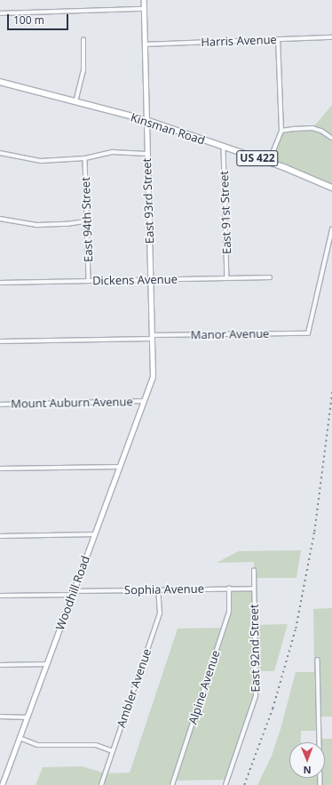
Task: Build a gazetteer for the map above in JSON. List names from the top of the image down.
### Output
{
  "streets": {
    "main road": [
      "Kinsman Road",
      "US 422",
      "East 93rd Street",
      "Woodhill Road"
    ],
    "street": [
      "Harris Avenue",
      "East 91st Street",
      "East 94th Street",
      "Dickens Avenue",
      "Manor Avenue",
      "Mount Auburn Avenue",
      "Sophia Avenue",
      "East 92nd Street",
      "Alpine Avenue",
      "Ambler Avenue"
    ]
  },
  "crossings": [
    ["Harris Avenue", "East 93rd Street"],
    ["Kinsman Road", "East 93rd Street"],
    ["Kinsman Road", "East 91st Street"],
    ["East 93rd Street", "Dickens Avenue"],
    ["East 93rd Street", "Manor Avenue"],
    ["East 93rd Street", "Mount Auburn Avenue"],
    ["East 93rd Street", "Woodhill Road"],
    ["East 91st Street", "Dickens Avenue"],
    ["East 94th Street", "Dickens Avenue"],
    ["Mount Auburn Avenue", "Woodhill Road"],
    ["Sophia Avenue", "Woodhill Road"],
    ["Sophia Avenue", "East 92nd Street"],
    ["Sophia Avenue", "Alpine Avenue"],
    ["Sophia Avenue", "Ambler Avenue"]
  ],
  "scale_bar": "100 m",
  "north": "bottom"
}
